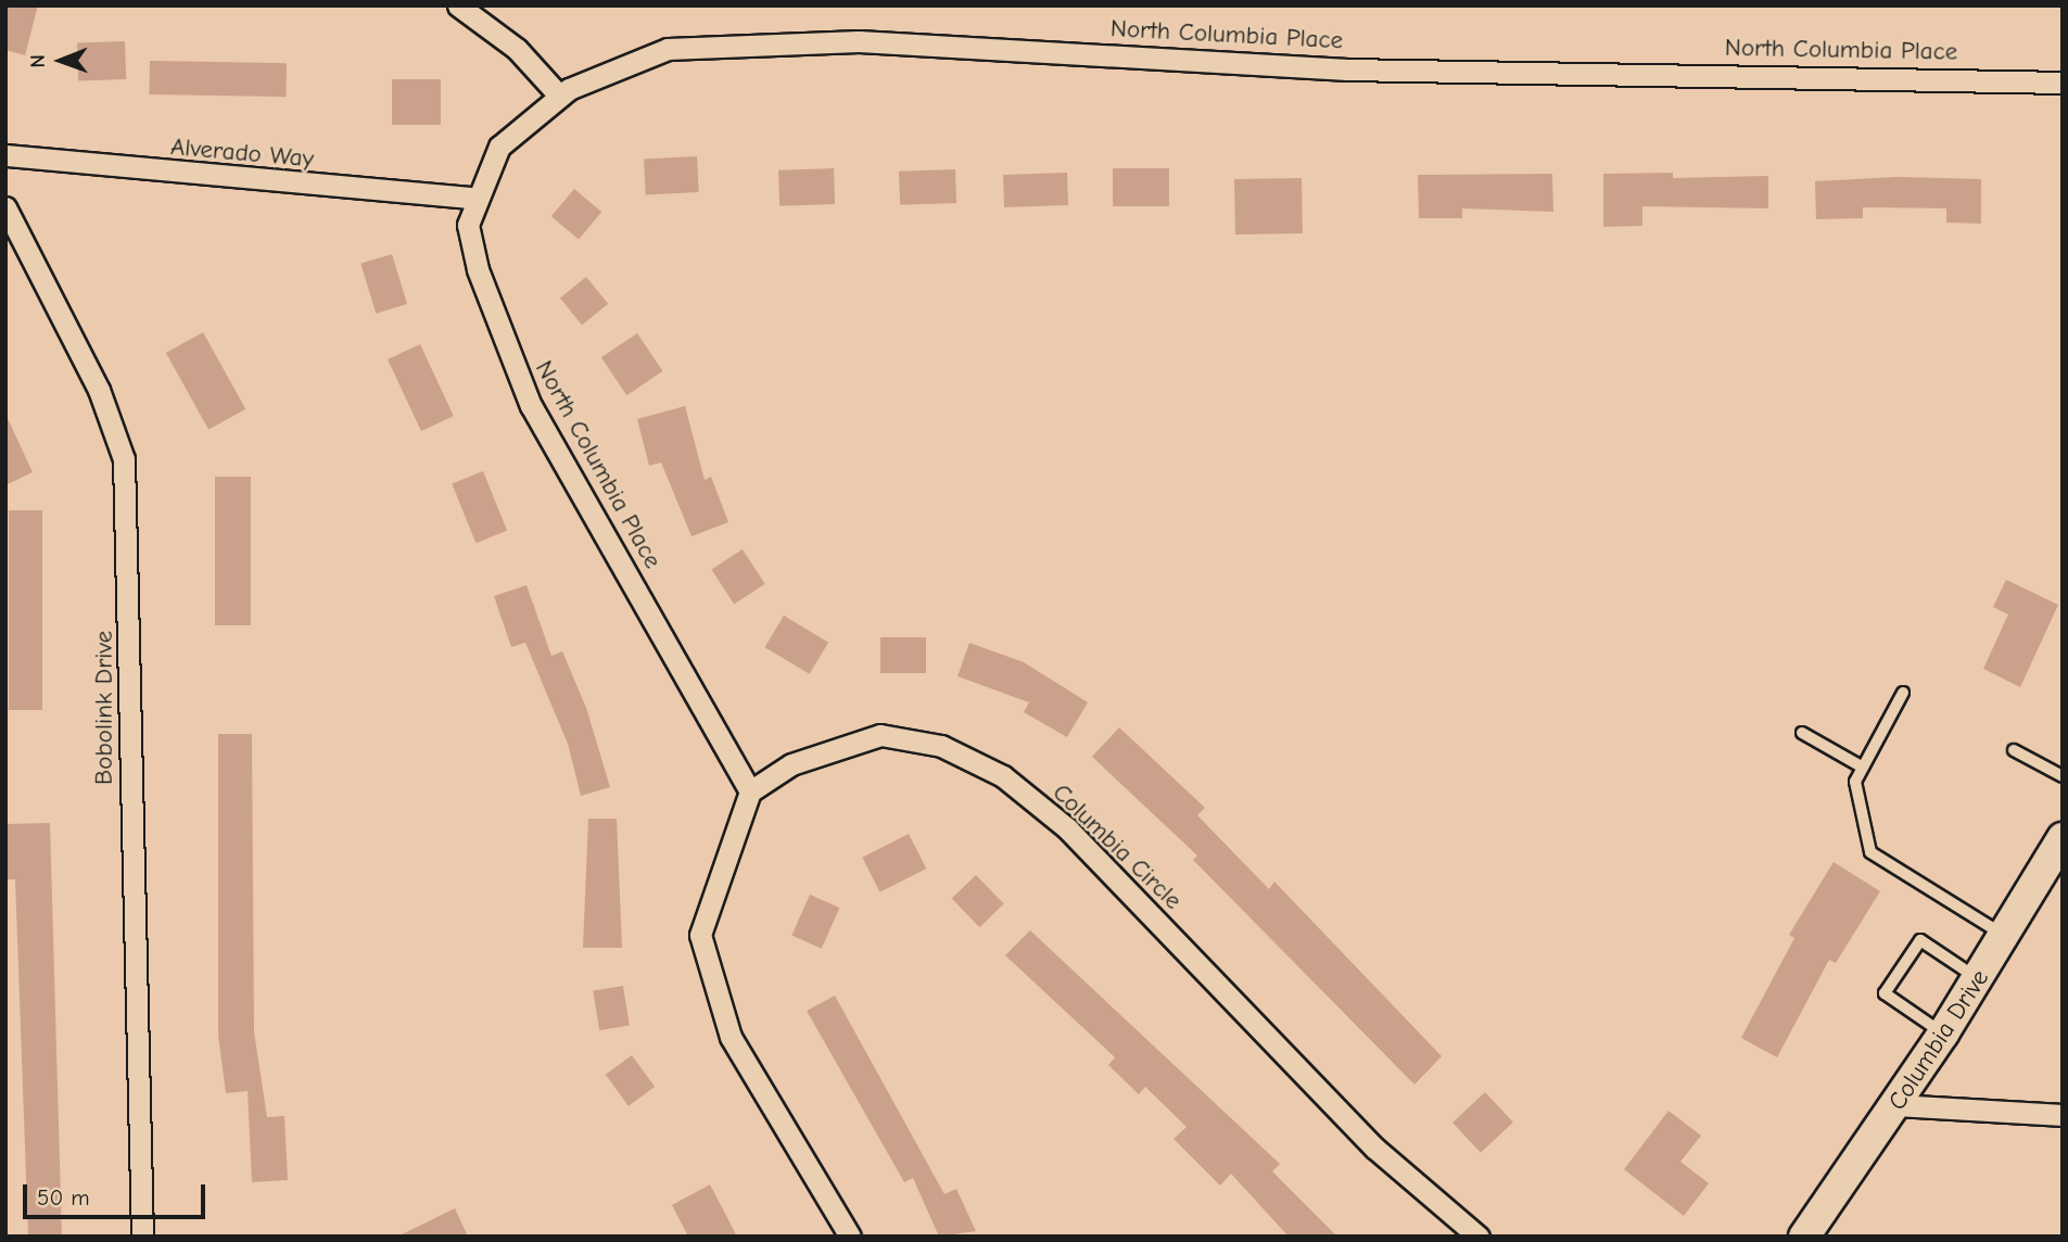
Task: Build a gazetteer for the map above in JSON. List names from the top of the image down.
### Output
{
  "streets": {
    "main road": ["Columbia Drive"],
    "street": [
      "North Columbia Place",
      "Alverado Way",
      "Bobolink Drive",
      "Columbia Circle"
    ]
  },
  "crossings": [
    ["North Columbia Place", "Alverado Way"],
    ["North Columbia Place", "Columbia Circle"]
  ],
  "scale_bar": "50 m",
  "north": "left"
}
